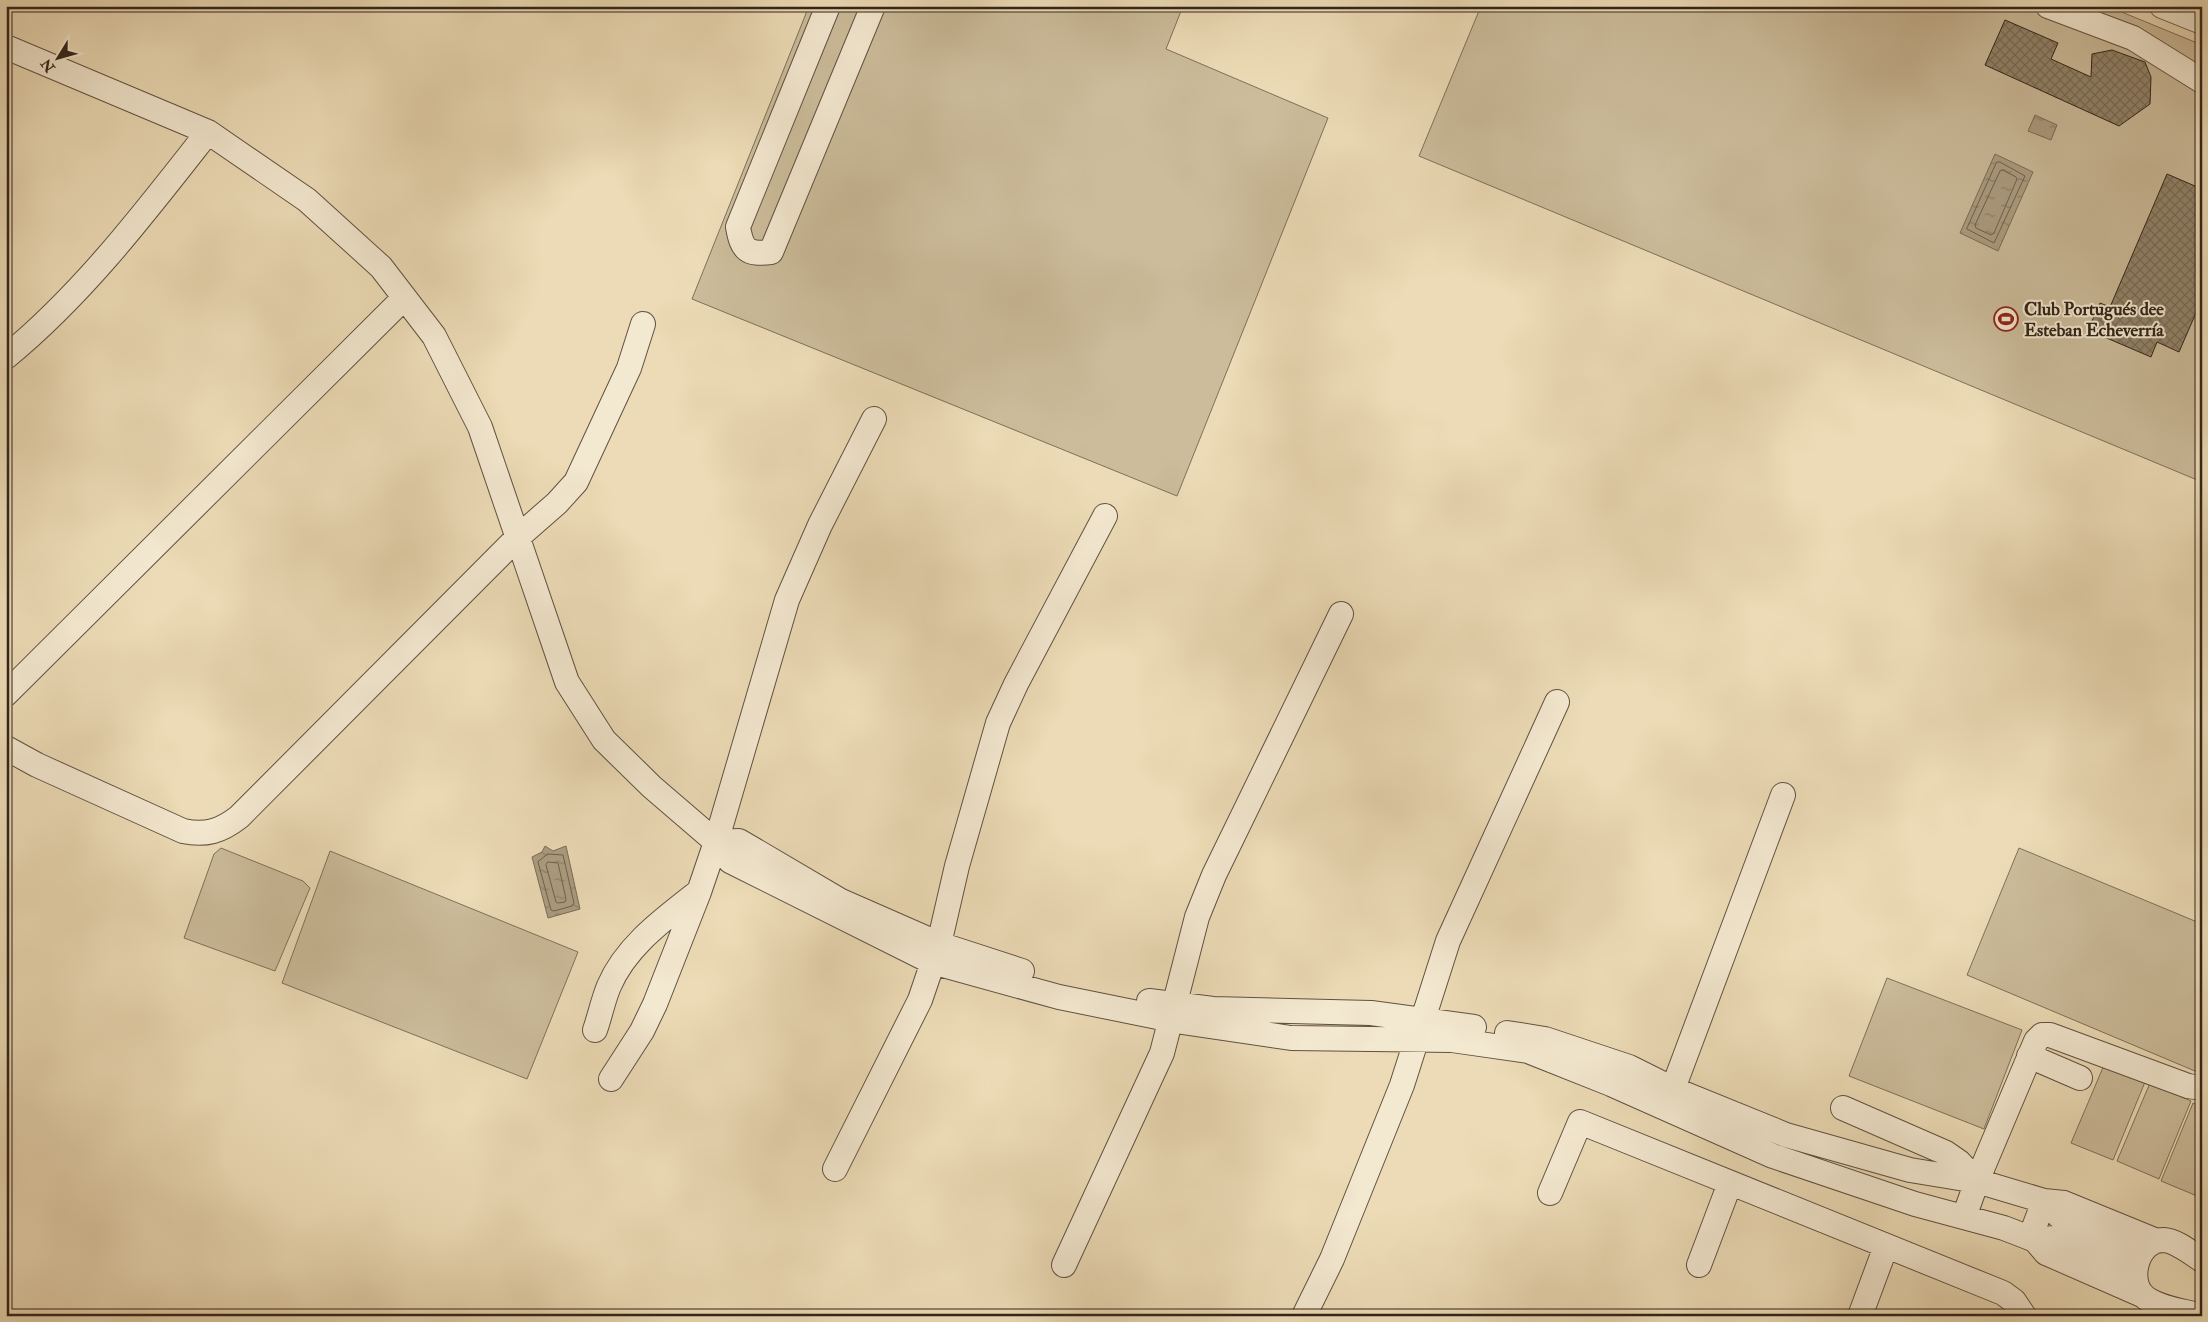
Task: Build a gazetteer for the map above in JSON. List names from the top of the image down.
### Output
{
  "places": {
    "sports": ["Club Portugués dee Esteban Echeverría"]
  },
  "north": "bottom left"
}
